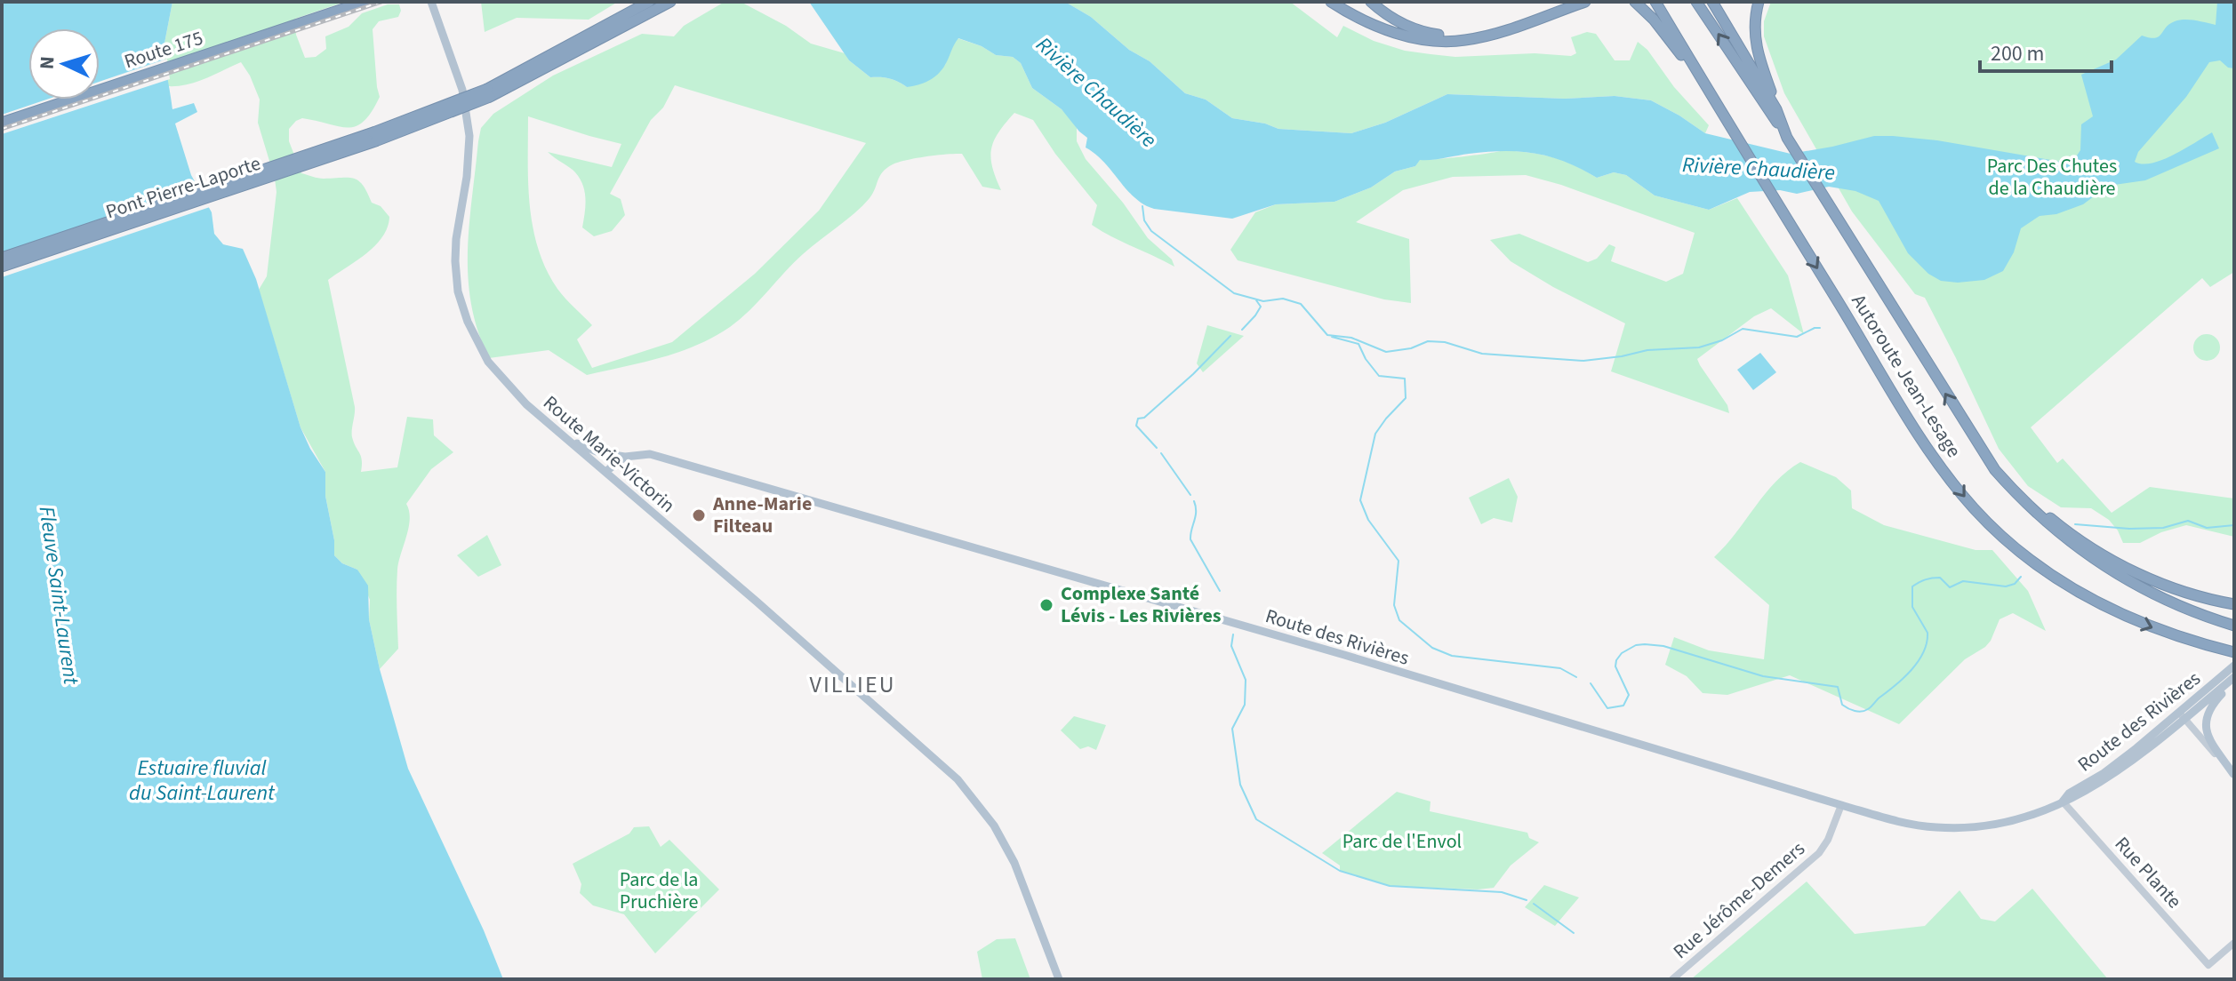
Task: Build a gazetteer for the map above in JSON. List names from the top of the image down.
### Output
{
  "streets": {
    "highway": ["Route 175", "Pont Pierre-Laporte", "Autoroute Jean-Lesage"],
    "main road": ["Route Marie-Victorin", "Route des Rivières"],
    "street": ["Rue Plante", "Rue Jérôme-Demers"]
  },
  "crossings": [
    ["Route Marie-Victorin", "Route des Rivières"],
    ["Route des Rivières", "Rue Plante"],
    ["Route des Rivières", "Rue Jérôme-Demers"]
  ],
  "districts": ["VILLIEU"],
  "water": ["Rivière Chaudière", "Fleuve Saint-Laurent", "Estuaire fluvial du Saint-Laurent"],
  "parks": ["Parc Des Chutes de la Chaudière", "Parc de l'Envol", "Parc de la Pruchière"],
  "places": ["Anne-Marie Filteau", "Complexe Santé Lévis - Les Rivières"],
  "scale_bar": "200 m",
  "north": "left"
}
